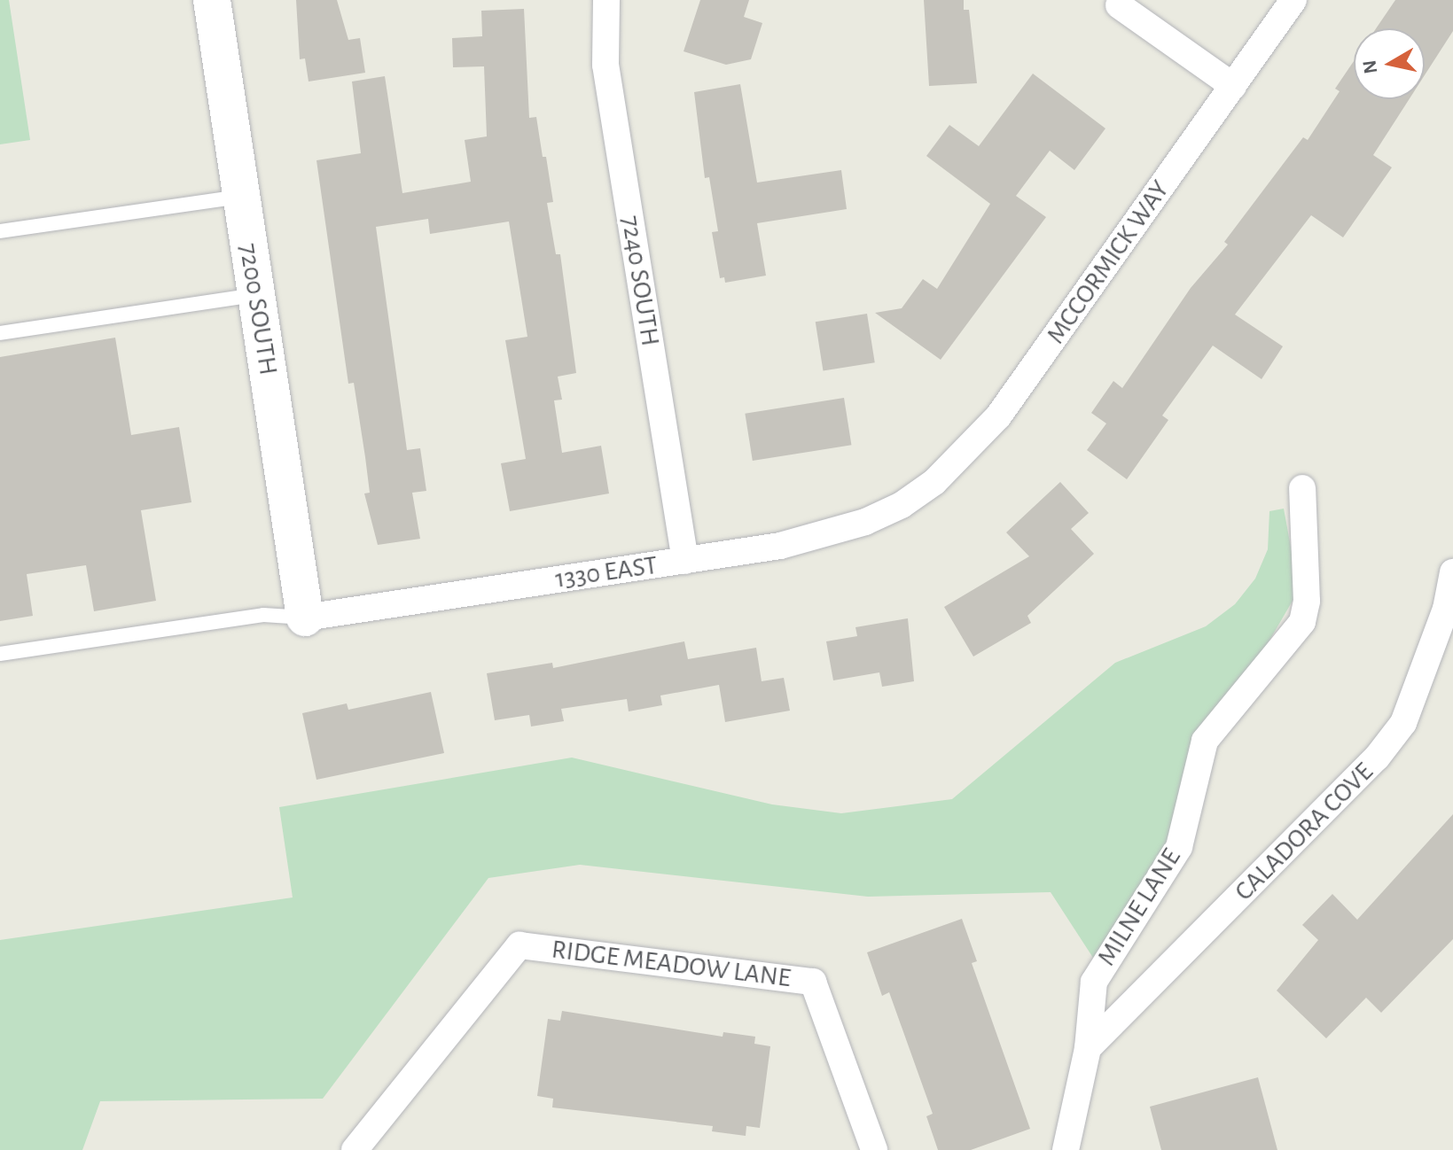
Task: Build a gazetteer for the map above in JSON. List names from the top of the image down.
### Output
{
  "streets": {
    "street": [
      "MCCORMICK WAY",
      "7240 SOUTH",
      "7200 SOUTH",
      "1330 EAST",
      "CALADORA COVE",
      "MILNE LANE",
      "RIDGE MEADOW LANE"
    ]
  },
  "crossings": [
    ["MCCORMICK WAY", "1330 EAST"],
    ["7240 SOUTH", "1330 EAST"],
    ["7200 SOUTH", "1330 EAST"],
    ["CALADORA COVE", "MILNE LANE"]
  ],
  "north": "left"
}
